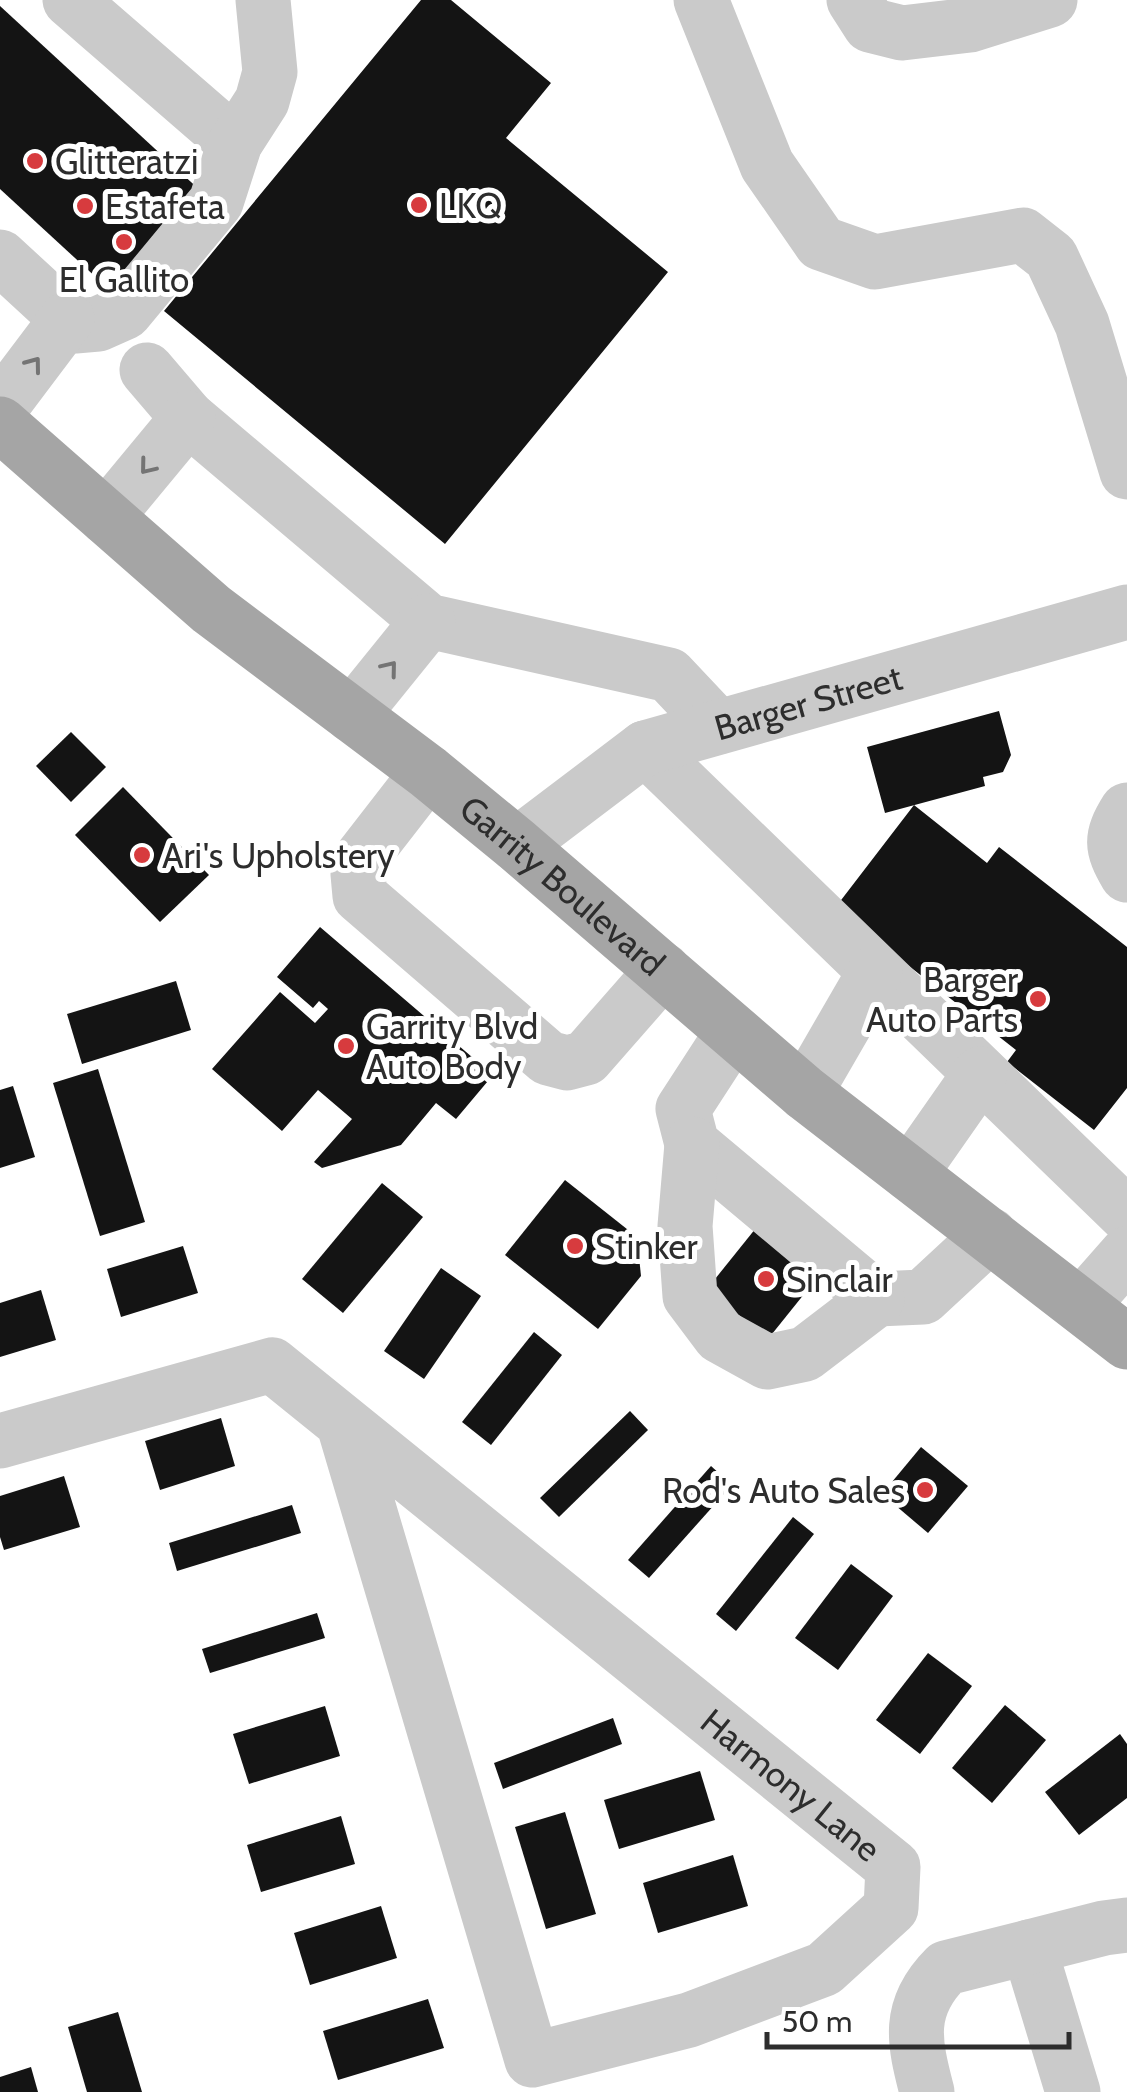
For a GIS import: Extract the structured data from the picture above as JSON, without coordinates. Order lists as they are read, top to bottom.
{
  "streets": {
    "main road": ["Garrity Boulevard"],
    "street": ["Barger Street", "Harmony Lane"]
  },
  "crossings": [
    ["Barger Street", "Garrity Boulevard"]
  ],
  "places": [
    "Glitteratzi",
    "LKQ",
    "Estafeta",
    "El Gallito",
    "Ari's Upholstery",
    "Barger Auto Parts",
    "Garrity Blvd Auto Body",
    "Stinker",
    "Sinclair",
    "Rod's Auto Sales"
  ],
  "scale_bar": "50 m"
}
